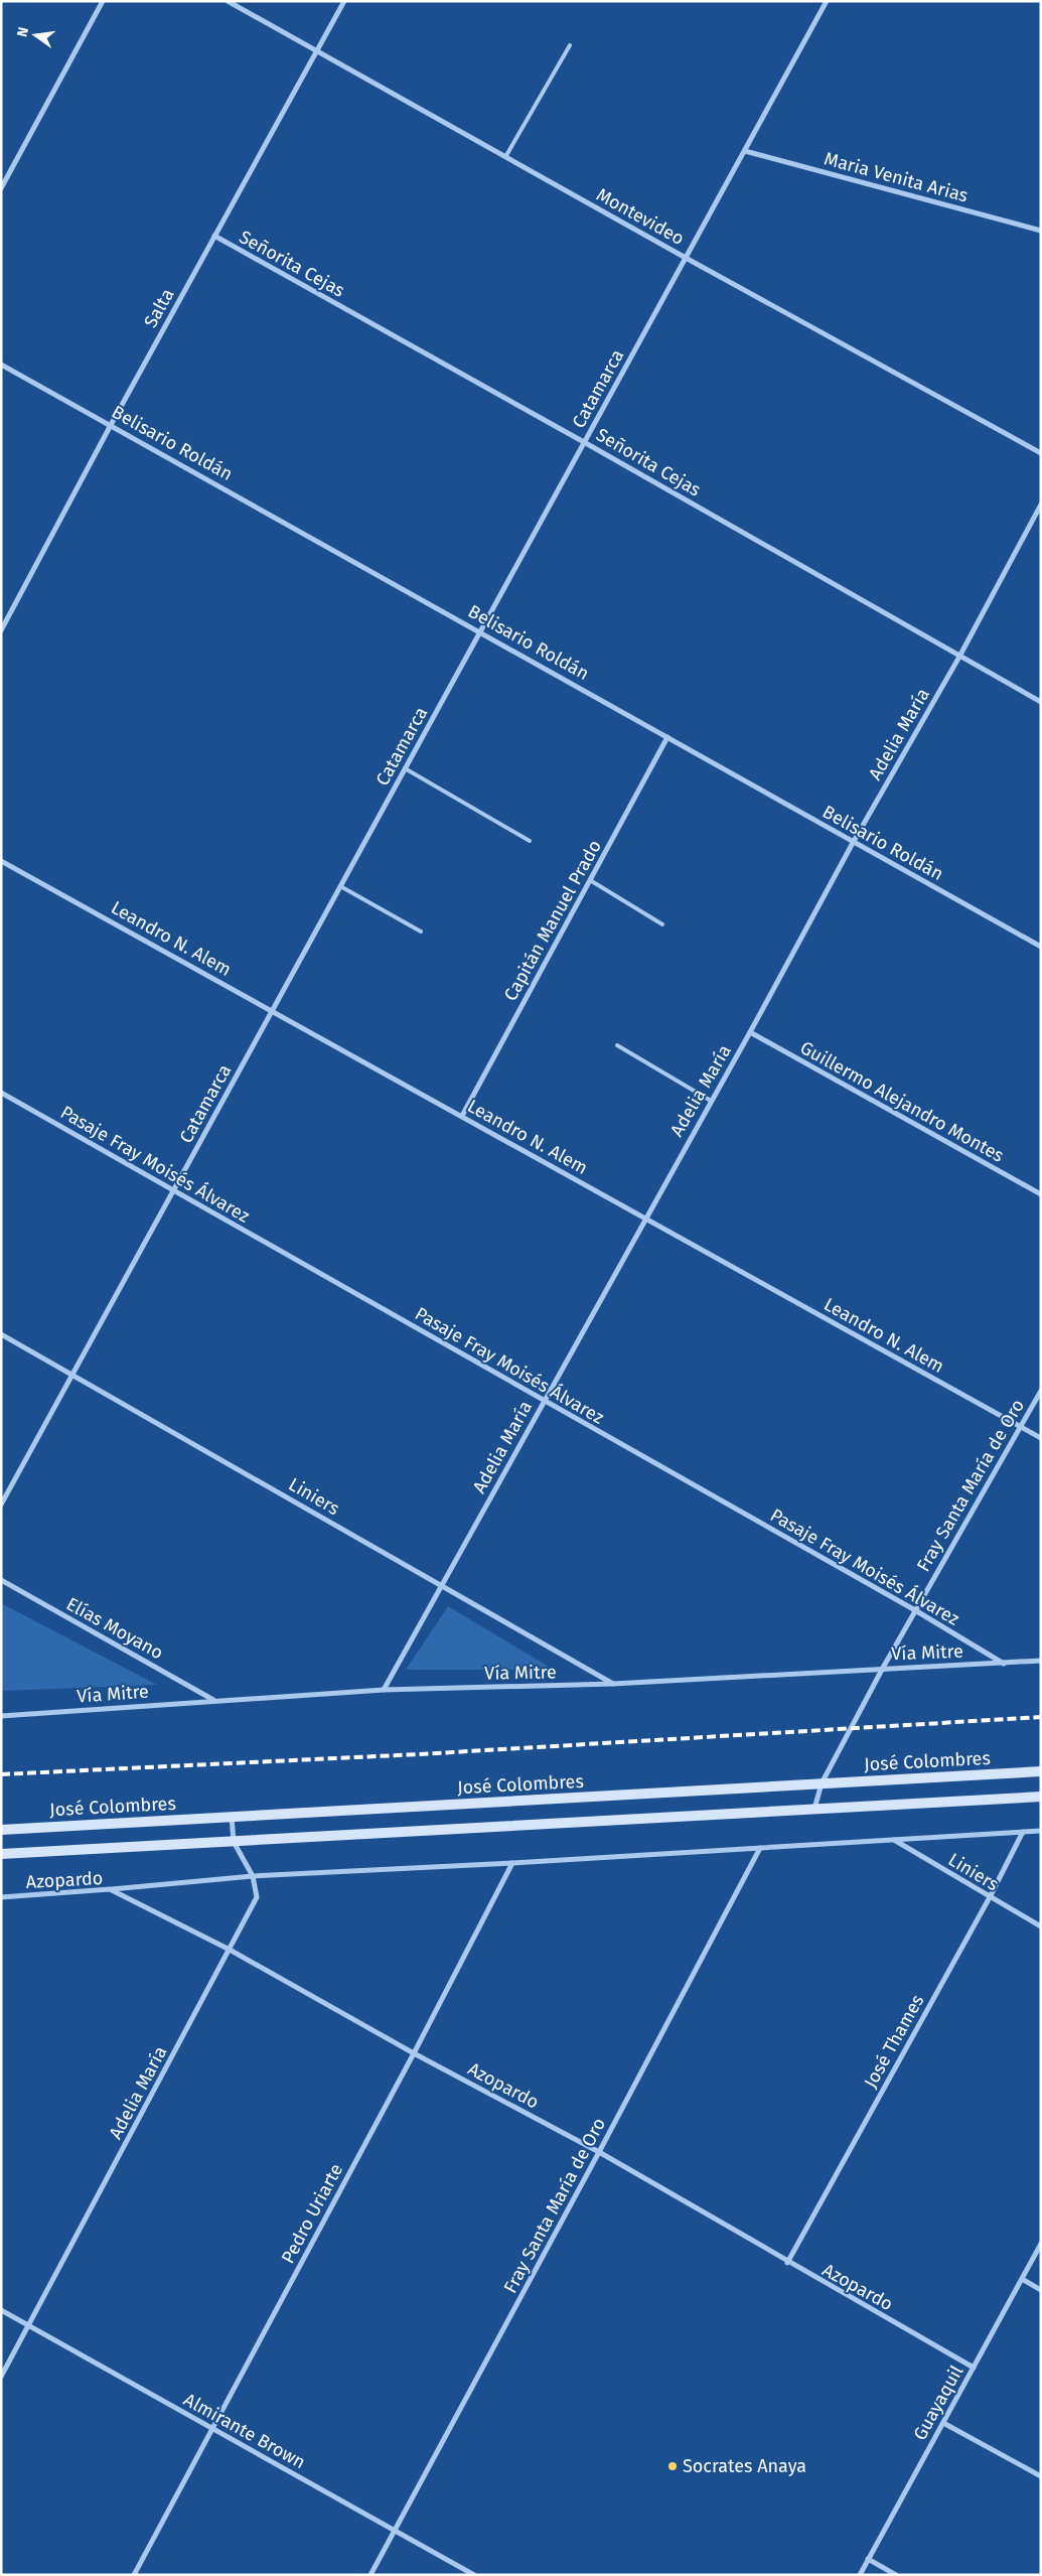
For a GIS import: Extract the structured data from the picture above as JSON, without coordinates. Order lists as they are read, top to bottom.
{
  "streets": {
    "main road": ["José Colombres"],
    "street": [
      "Maria Venita Arias",
      "Montevideo",
      "Señorita Cejas",
      "Salta",
      "Catamarca",
      "Belisario Roldán",
      "Adelia María",
      "Capitán Manuel Prado",
      "Leandro N. Alem",
      "Guillermo Alejandro Montes",
      "Pasaje Fray Moisés Álvarez",
      "Fray Santa María de Oro",
      "Liniers",
      "Elías Moyano",
      "Vía Mitre",
      "Azopardo",
      "José Thames",
      "Pedro Uriarte",
      "Guayaquil",
      "Almirante Brown"
    ]
  },
  "crossings": [
    ["Maria Venita Arias", "Catamarca"],
    ["Montevideo", "Salta"],
    ["Montevideo", "Catamarca"],
    ["Señorita Cejas", "Salta"],
    ["Señorita Cejas", "Catamarca"],
    ["Señorita Cejas", "Adelia María"],
    ["Salta", "Belisario Roldán"],
    ["Catamarca", "Belisario Roldán"],
    ["Catamarca", "Leandro N. Alem"],
    ["Catamarca", "Pasaje Fray Moisés Álvarez"],
    ["Catamarca", "Liniers"],
    ["Belisario Roldán", "Adelia María"],
    ["Belisario Roldán", "Capitán Manuel Prado"],
    ["Adelia María", "Leandro N. Alem"],
    ["Adelia María", "Guillermo Alejandro Montes"],
    ["Adelia María", "Pasaje Fray Moisés Álvarez"],
    ["Adelia María", "Liniers"],
    ["Adelia María", "Vía Mitre"],
    ["Adelia María", "José Colombres"],
    ["Adelia María", "Azopardo"],
    ["Adelia María", "Almirante Brown"],
    ["Capitán Manuel Prado", "Leandro N. Alem"],
    ["Leandro N. Alem", "Fray Santa María de Oro"],
    ["Pasaje Fray Moisés Álvarez", "Fray Santa María de Oro"],
    ["Pasaje Fray Moisés Álvarez", "Vía Mitre"],
    ["Fray Santa María de Oro", "Vía Mitre"],
    ["Fray Santa María de Oro", "José Colombres"],
    ["Fray Santa María de Oro", "Azopardo"],
    ["Fray Santa María de Oro", "Almirante Brown"],
    ["Liniers", "Vía Mitre"],
    ["Liniers", "José Thames"],
    ["Elías Moyano", "Vía Mitre"],
    ["Azopardo", "José Thames"],
    ["Azopardo", "Pedro Uriarte"],
    ["Azopardo", "Guayaquil"],
    ["Pedro Uriarte", "Almirante Brown"]
  ],
  "places": ["Socrates Anaya"],
  "north": "left"
}
